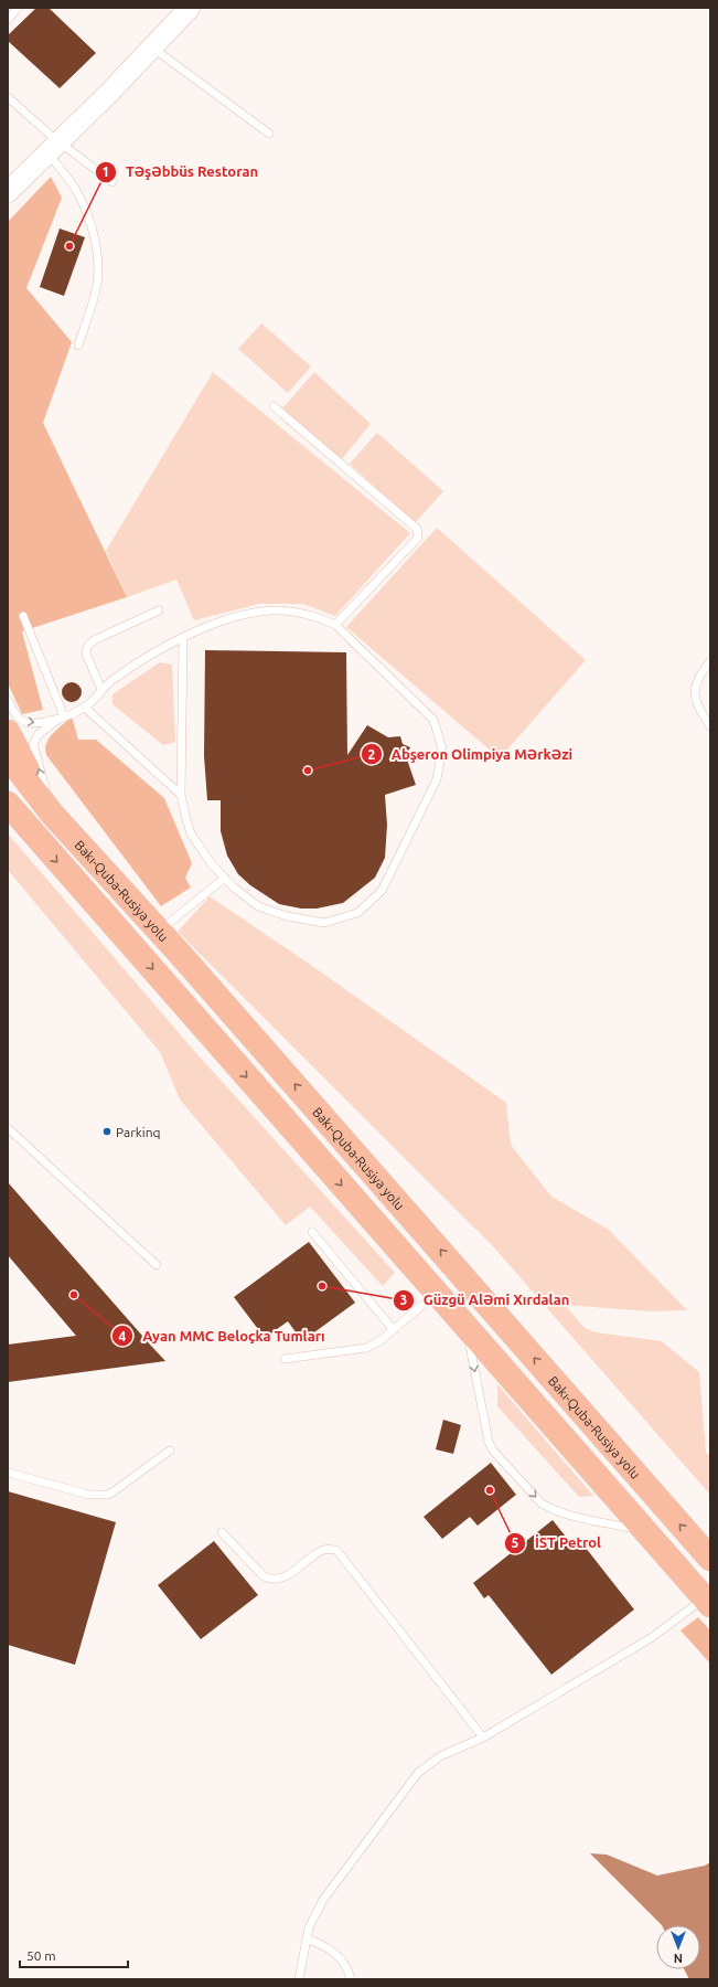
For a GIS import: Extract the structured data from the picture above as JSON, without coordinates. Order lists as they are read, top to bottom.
{
  "streets": {
    "highway": ["Bakı-Quba-Rusiya yolu"]
  },
  "places": [
    "Təşəbbüs Restoran",
    "Abşeron Olimpiya Mərkəzi",
    "Parkinq",
    "Güzgü Aləmi Xırdalan",
    "Ayan MMC Beloçka Tumları",
    "İST Petrol"
  ],
  "scale_bar": "50 m",
  "north": "bottom"
}
